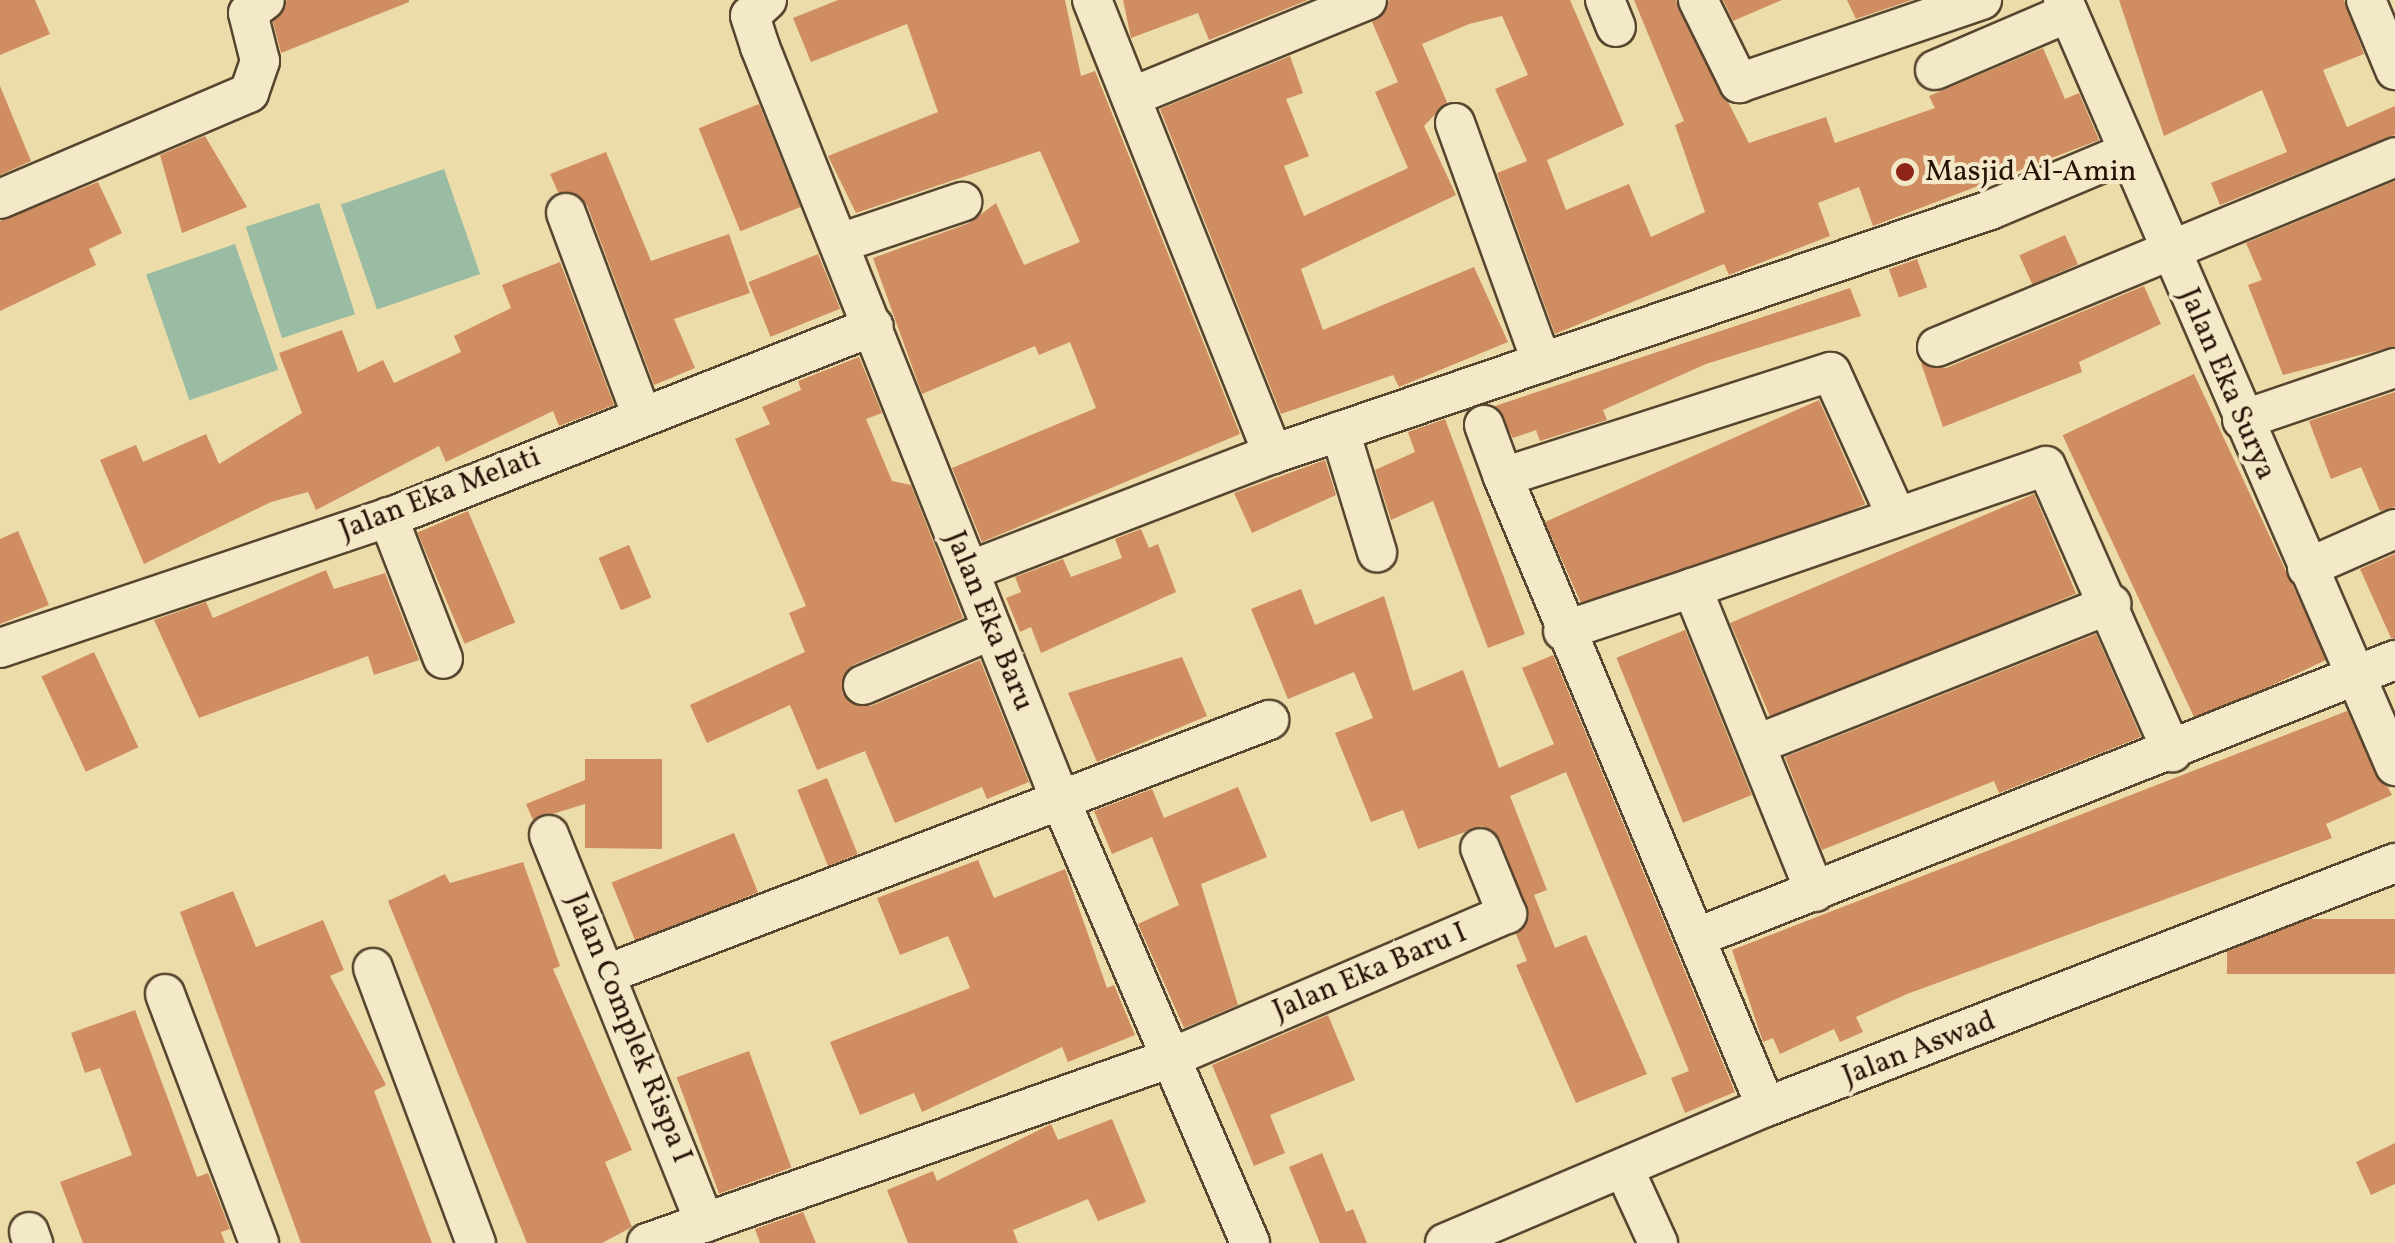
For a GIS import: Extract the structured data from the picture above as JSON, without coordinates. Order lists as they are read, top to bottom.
{
  "streets": {
    "street": [
      "Jalan Eka Surya",
      "Jalan Eka Melati",
      "Jalan Eka Baru",
      "Jalan Eka Baru I",
      "Jalan Complek Rispa I",
      "Jalan Aswad"
    ]
  },
  "crossings": [
    ["Jalan Eka Melati", "Jalan Eka Baru"],
    ["Jalan Eka Baru", "Jalan Eka Baru I"]
  ],
  "places": ["Masjid Al-Amin"]
}
